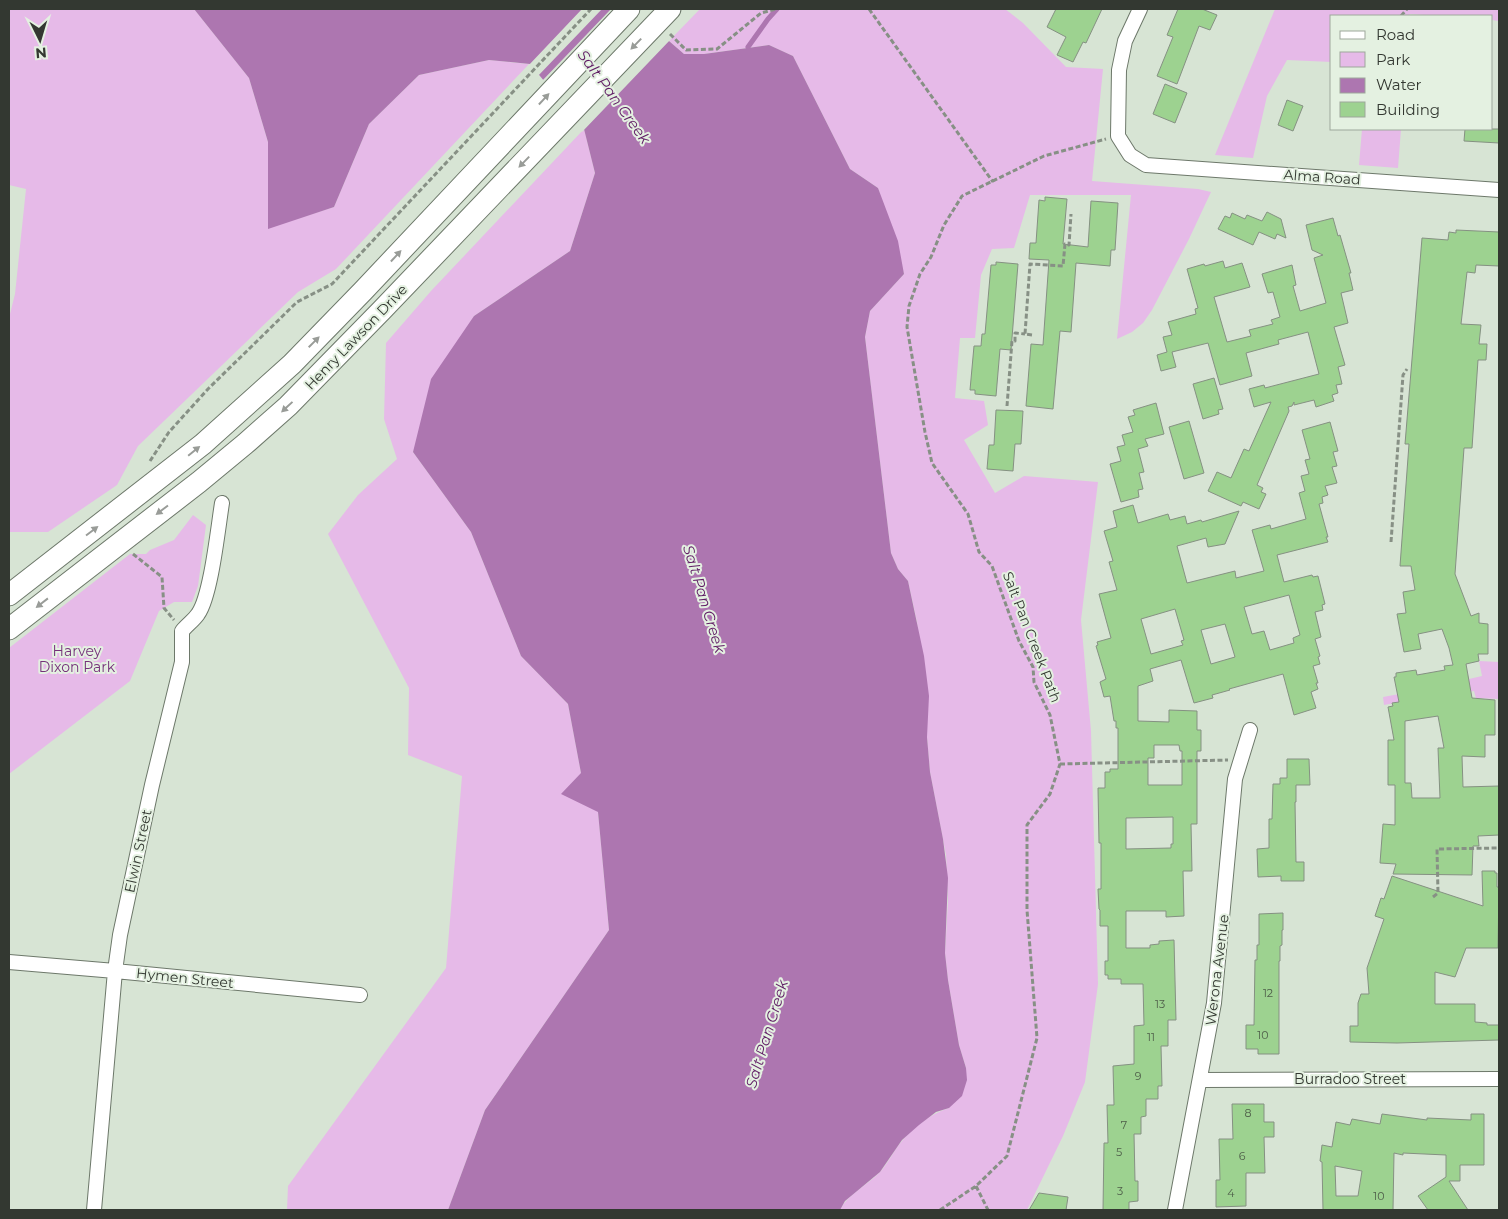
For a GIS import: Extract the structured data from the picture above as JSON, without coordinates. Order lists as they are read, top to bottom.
{
  "streets": {
    "main road": ["Henry Lawson Drive"],
    "street": [
      "Alma Road",
      "Elwin Street",
      "Werona Avenue",
      "Hymen Street",
      "Burradoo Street"
    ],
    "path": ["Salt Pan Creek Path"]
  },
  "crossings": [
    ["Alma Road", "Salt Pan Creek Path"],
    ["Elwin Street", "Hymen Street"],
    ["Werona Avenue", "Burradoo Street"]
  ],
  "water": ["Salt Pan Creek"],
  "parks": ["Harvey Dixon Park"],
  "house_numbers": [
    "12",
    "13",
    "10",
    "11",
    "9",
    "8",
    "7",
    "5",
    "6",
    "3",
    "4",
    "10"
  ],
  "legend": [
    "Road",
    "Park",
    "Water",
    "Building"
  ],
  "north": "bottom"
}
